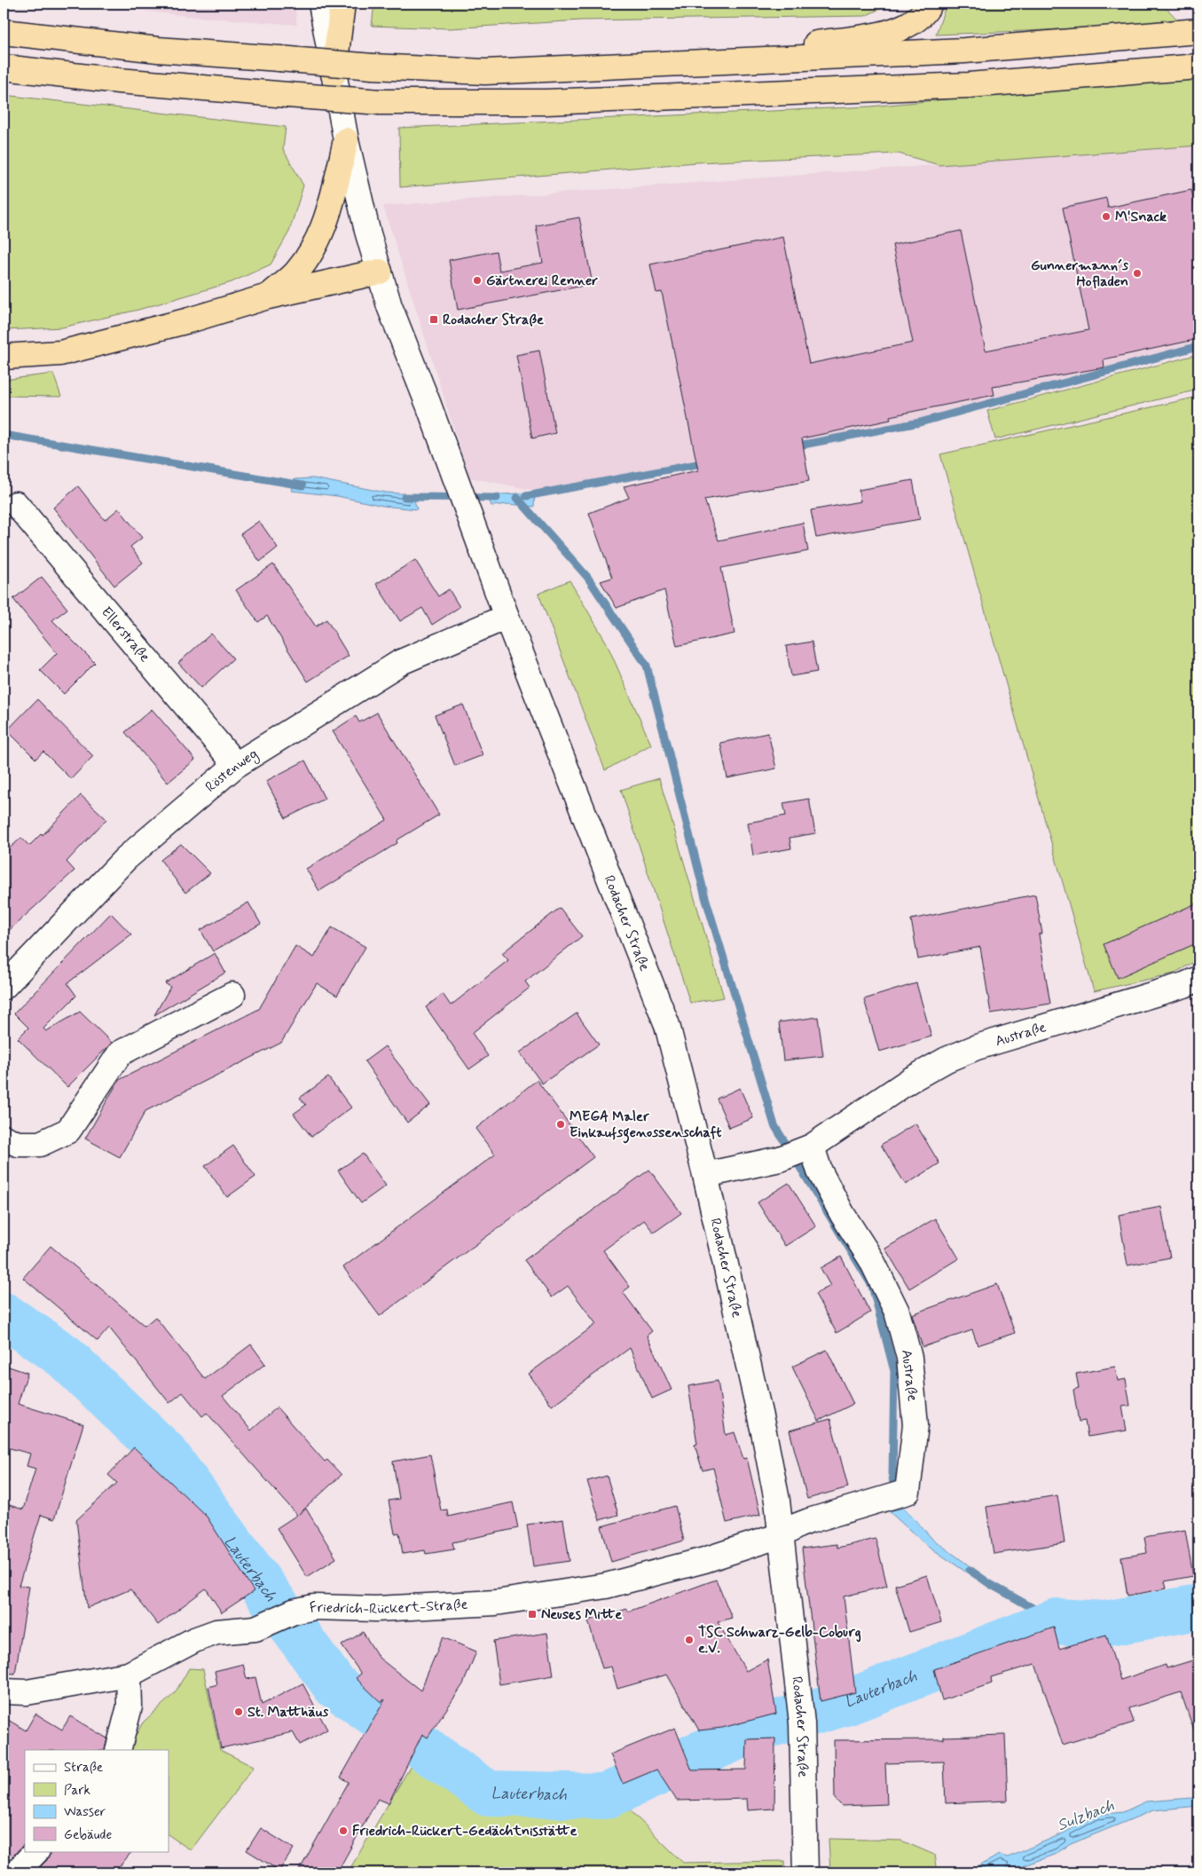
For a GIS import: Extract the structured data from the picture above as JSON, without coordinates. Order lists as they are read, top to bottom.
{
  "streets": {
    "street": [
      "Ellerstraße",
      "Röstenweg",
      "Rodacher Straße",
      "Austraße",
      "Friedrich-Rückert-Straße"
    ]
  },
  "crossings": [
    ["Ellerstraße", "Röstenweg"],
    ["Röstenweg", "Rodacher Straße"],
    ["Rodacher Straße", "Austraße"],
    ["Rodacher Straße", "Friedrich-Rückert-Straße"],
    ["Austraße", "Friedrich-Rückert-Straße"]
  ],
  "water": ["Lauterbach", "Sulzbach"],
  "places": {
    "other": [
      "M'Snack",
      "Gunnermann´s Hofladen",
      "Gärtnerei Renner",
      "MEGA Maler Einkaufsgenossenschaft",
      "TSC Schwarz-Gelb-Coburg e.V.",
      "St. Matthäus",
      "Friedrich-Rückert-Gedächtnisstätte"
    ],
    "transit": ["Rodacher Straße", "Neuses Mitte"]
  },
  "legend": [
    "Straße",
    "Park",
    "Wasser",
    "Gebäude"
  ]
}
